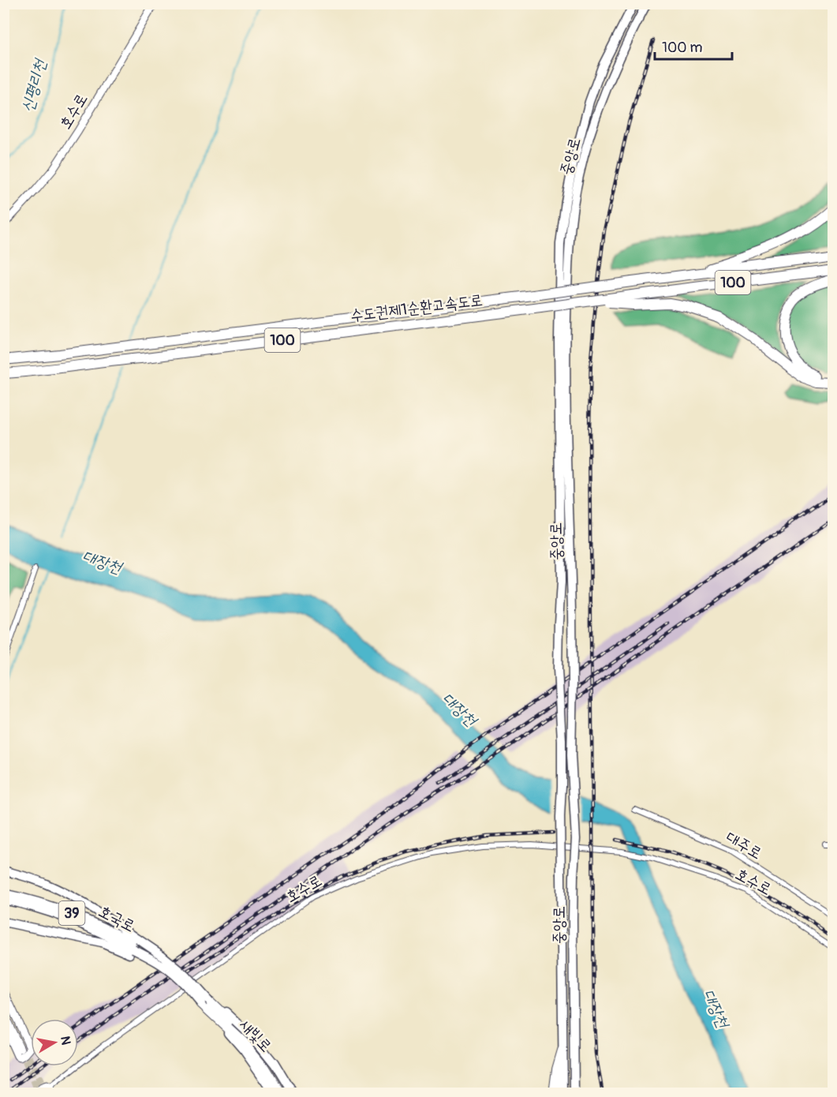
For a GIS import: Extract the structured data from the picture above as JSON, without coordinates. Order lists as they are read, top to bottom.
{
  "streets": {
    "highway": [
      "100",
      "수도권제1순환고속도로",
      "39",
      "새빛로"
    ],
    "main road": ["호수로", "중앙로", "호국로"],
    "street": ["대주로"]
  },
  "crossings": [
    ["39", "호국로"],
    ["39", "새빛로"]
  ],
  "water": ["신평리천", "대장천"],
  "scale_bar": "100 m",
  "north": "right"
}
